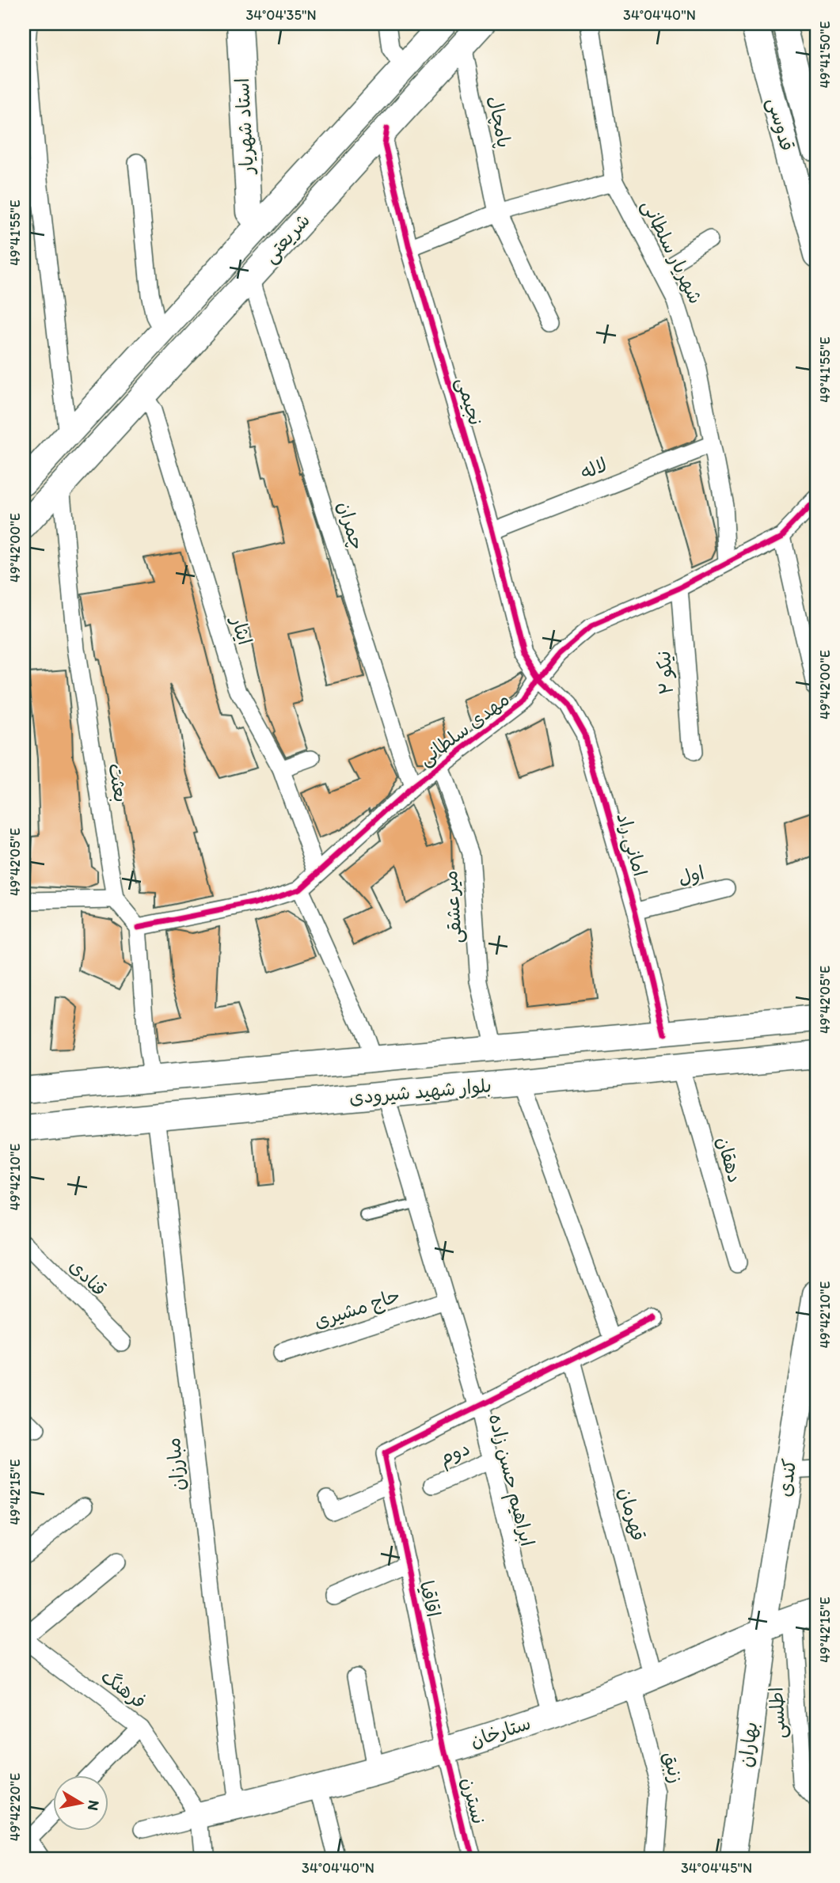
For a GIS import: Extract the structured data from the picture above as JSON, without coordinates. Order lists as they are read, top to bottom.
{
  "streets": {
    "main road": [
      "قدوسی",
      "استاد شهریار",
      "شریعتی",
      "بلوار شهید شیرودی",
      "کندی",
      "ستارخان",
      "بهاران"
    ],
    "street": [
      "پامچال",
      "شهریار سلطانی",
      "نجیمی",
      "لاله",
      "چمران",
      "ایثار",
      "نیکو ۲",
      "مهدی سلطانی",
      "بعثت",
      "امانی راد",
      "اول",
      "میرعشقی",
      "دهقان",
      "قنادی",
      "حاج مشیری",
      "دوم",
      "مبارزان",
      "ابراهیم حسن زاده",
      "قهرمان",
      "اقاقیا",
      "فرهنگ",
      "اطلسی",
      "زنبق",
      "نسترن"
    ]
  },
  "crossings": [
    ["پامچال", "شریعتی"],
    ["استاد شهریار", "شریعتی"],
    ["شریعتی", "نجیمی"],
    ["شریعتی", "چمران"],
    ["شریعتی", "ایثار"],
    ["شریعتی", "بعثت"],
    ["شهریار سلطانی", "لاله"],
    ["شهریار سلطانی", "مهدی سلطانی"],
    ["نجیمی", "لاله"],
    ["نجیمی", "مهدی سلطانی"],
    ["نجیمی", "امانی راد"],
    ["چمران", "مهدی سلطانی"],
    ["ایثار", "مهدی سلطانی"],
    ["نیکو ۲", "مهدی سلطانی"],
    ["مهدی سلطانی", "امانی راد"],
    ["مهدی سلطانی", "میرعشقی"],
    ["امانی راد", "اول"],
    ["امانی راد", "بلوار شهید شیرودی"],
    ["میرعشقی", "بلوار شهید شیرودی"],
    ["بلوار شهید شیرودی", "دهقان"],
    ["بلوار شهید شیرودی", "مبارزان"],
    ["بلوار شهید شیرودی", "ابراهیم حسن زاده"],
    ["حاج مشیری", "ابراهیم حسن زاده"],
    ["دوم", "ابراهیم حسن زاده"],
    ["مبارزان", "ستارخان"],
    ["کندی", "ستارخان"],
    ["کندی", "بهاران"],
    ["ابراهیم حسن زاده", "اقاقیا"],
    ["ابراهیم حسن زاده", "ستارخان"],
    ["قهرمان", "ستارخان"],
    ["اقاقیا", "ستارخان"],
    ["اقاقیا", "نسترن"],
    ["فرهنگ", "ستارخان"],
    ["اطلسی", "ستارخان"],
    ["ستارخان", "بهاران"],
    ["ستارخان", "زنبق"],
    ["ستارخان", "نسترن"]
  ],
  "north": "right",
  "coordinates": [
    "34°04'35\"N",
    "34°04'40\"N",
    "49°41'50\"E",
    "49°41'55\"E",
    "49°42'00\"E",
    "49°42'05\"E",
    "49°42'10\"E",
    "49°42'15\"E",
    "49°42'20\"E",
    "34°04'45\"N"
  ]
}
